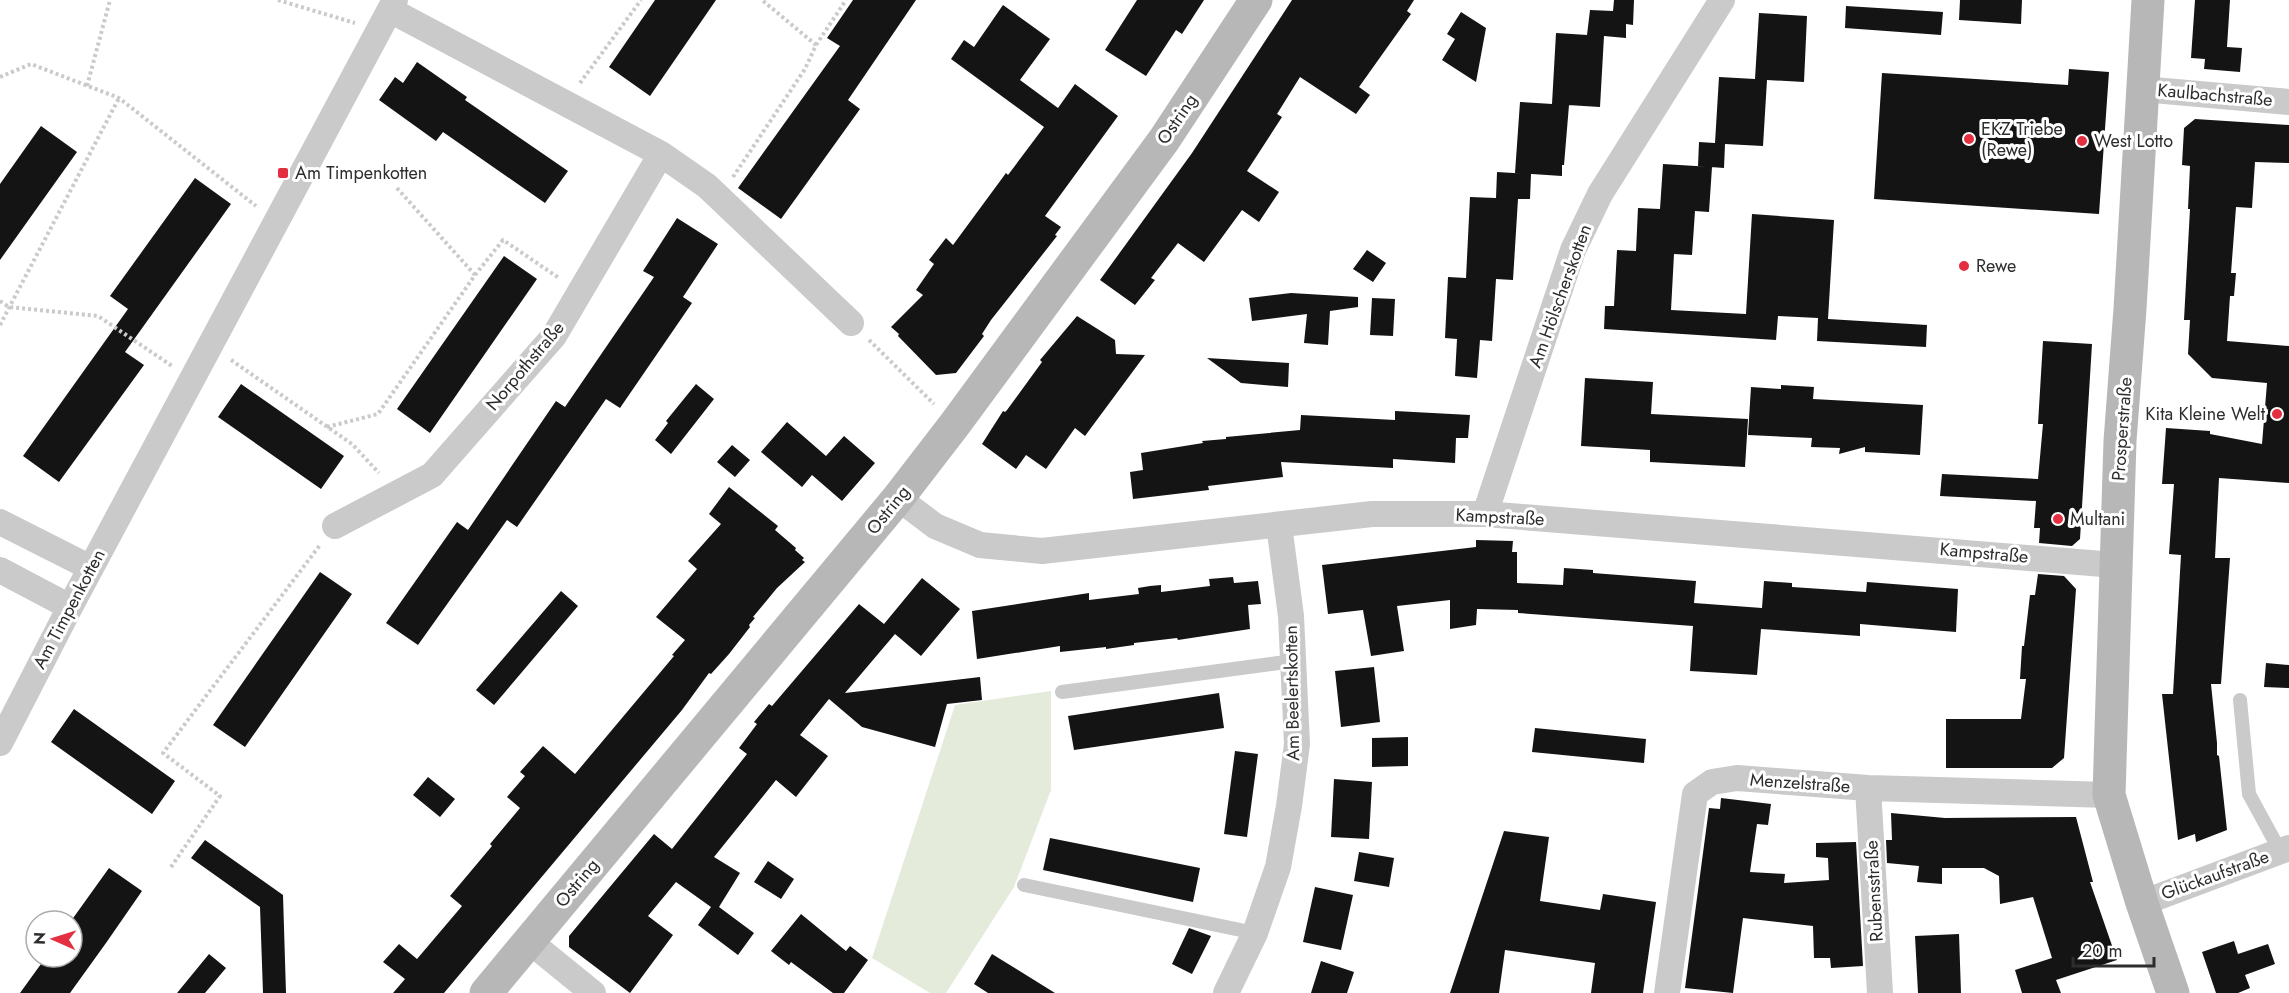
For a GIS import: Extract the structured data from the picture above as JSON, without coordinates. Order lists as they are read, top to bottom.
{
  "streets": {
    "street": [
      "Kaulbachstraße",
      "Ostring",
      "Am Hölscherskotten",
      "Norpothstraße",
      "Prosperstraße",
      "Kampstraße",
      "Am Timpenkotten",
      "Am Beelertskotten",
      "Menzelstraße",
      "Glückaufstraße",
      "Rubensstraße"
    ]
  },
  "crossings": [
    ["Kaulbachstraße", "Prosperstraße"],
    ["Ostring", "Kampstraße"],
    ["Am Hölscherskotten", "Kampstraße"],
    ["Prosperstraße", "Kampstraße"],
    ["Prosperstraße", "Menzelstraße"],
    ["Prosperstraße", "Glückaufstraße"],
    ["Kampstraße", "Am Beelertskotten"],
    ["Menzelstraße", "Rubensstraße"]
  ],
  "places": {
    "other": [
      "EKZ Triebe (Rewe)",
      "West Lotto",
      "Rewe",
      "Kita Kleine Welt",
      "Multani"
    ],
    "transit": ["Am Timpenkotten"]
  },
  "scale_bar": "20 m",
  "north": "left"
}
